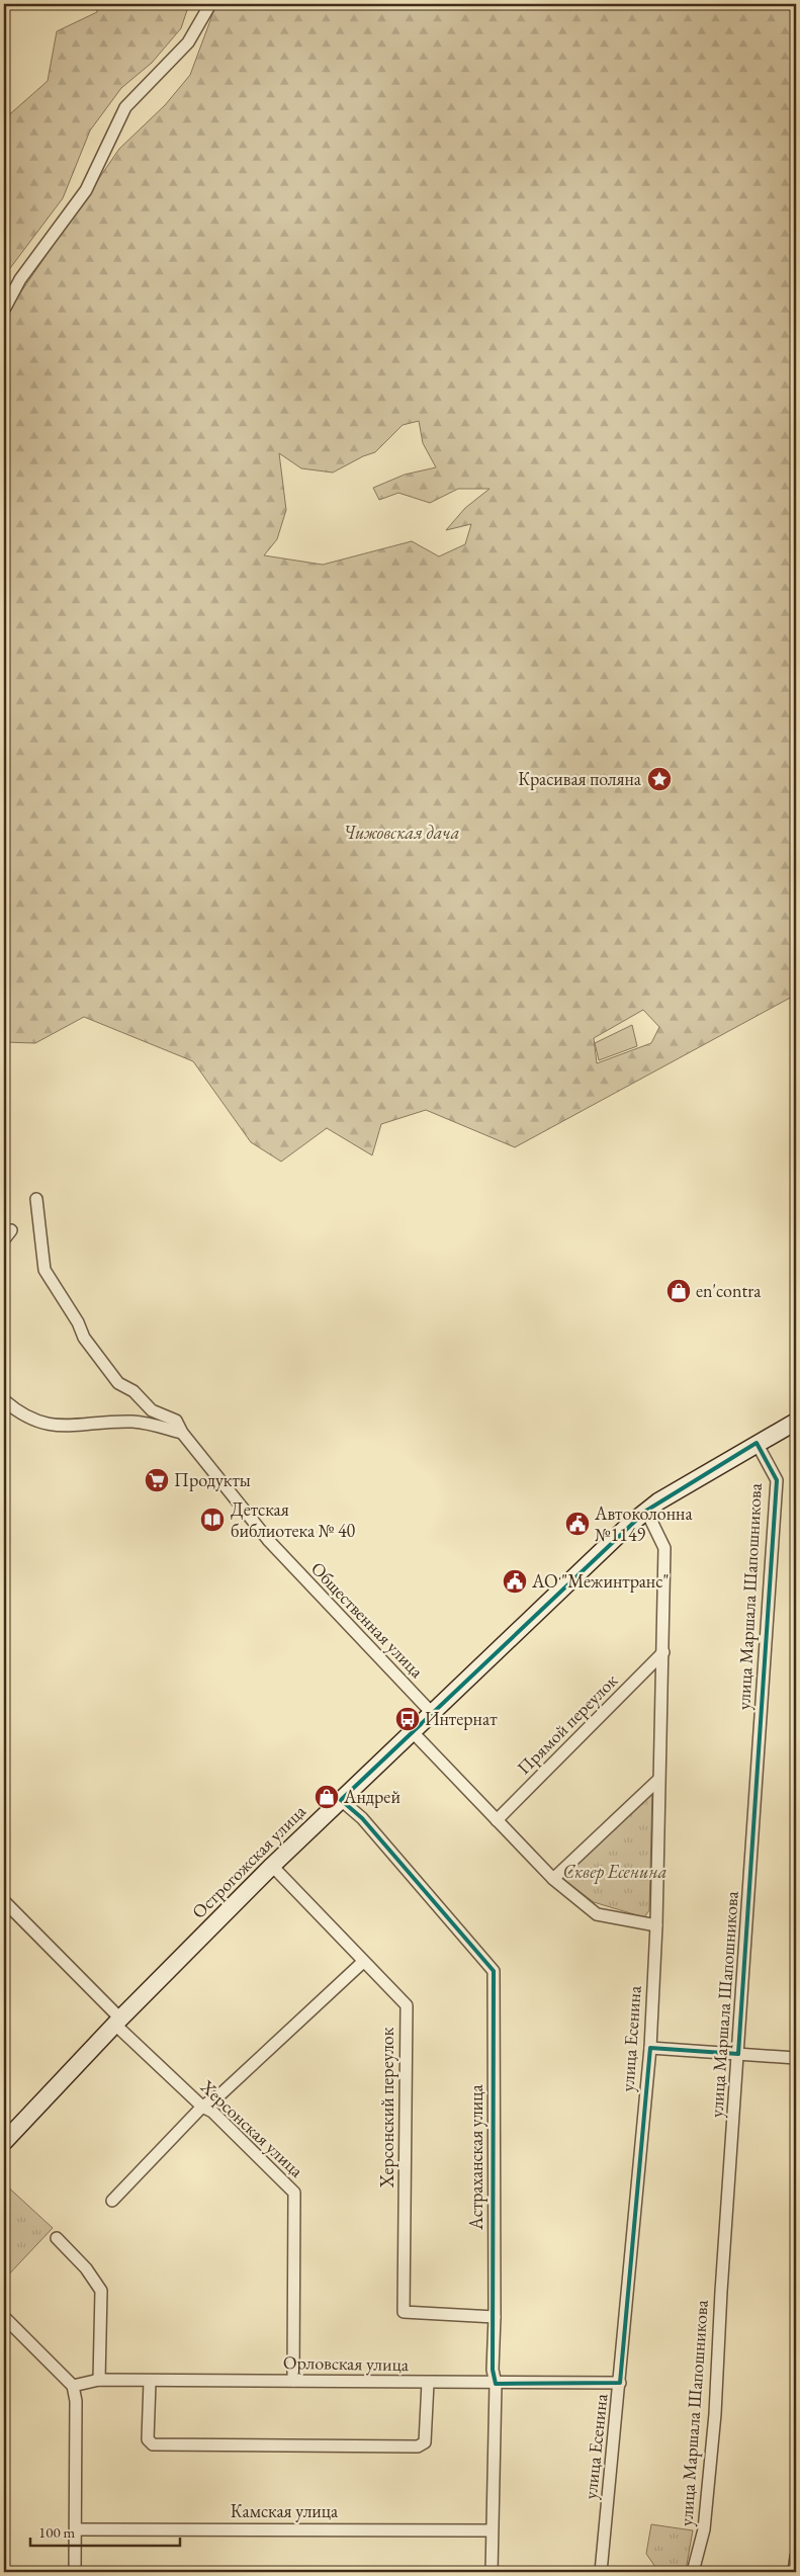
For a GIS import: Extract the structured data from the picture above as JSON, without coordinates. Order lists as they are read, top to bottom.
{
  "streets": {
    "street": [
      "улица Маршала Шапошникова",
      "Общественная улица",
      "Прямой переулок",
      "Острогожская улица",
      "улица Есенина",
      "Херсонский переулок",
      "Херсонская улица",
      "Астраханская улица",
      "Орловская улица",
      "Камская улица"
    ]
  },
  "crossings": [
    ["улица Маршала Шапошникова", "Острогожская улица"],
    ["Общественная улица", "Острогожская улица"],
    ["Прямой переулок", "улица Есенина"],
    ["Острогожская улица", "улица Есенина"],
    ["Острогожская улица", "Херсонский переулок"],
    ["Острогожская улица", "Херсонская улица"],
    ["Острогожская улица", "Астраханская улица"],
    ["улица Есенина", "Орловская улица"],
    ["Херсонский переулок", "Астраханская улица"],
    ["Херсонская улица", "Орловская улица"],
    ["Астраханская улица", "Орловская улица"],
    ["Астраханская улица", "Камская улица"]
  ],
  "parks": ["Чижовская дача", "Сквер Есенина"],
  "places": {
    "place": ["Красивая поляна"],
    "shop": ["en'contra", "Андрей"],
    "supermarket": ["Продукты"],
    "library": ["Детская библиотека № 40"],
    "public building": ["Автоколонна №1149", "АО \"Межинтранс\""],
    "bus stop": ["Интернат"]
  },
  "scale_bar": "100 m"
}
